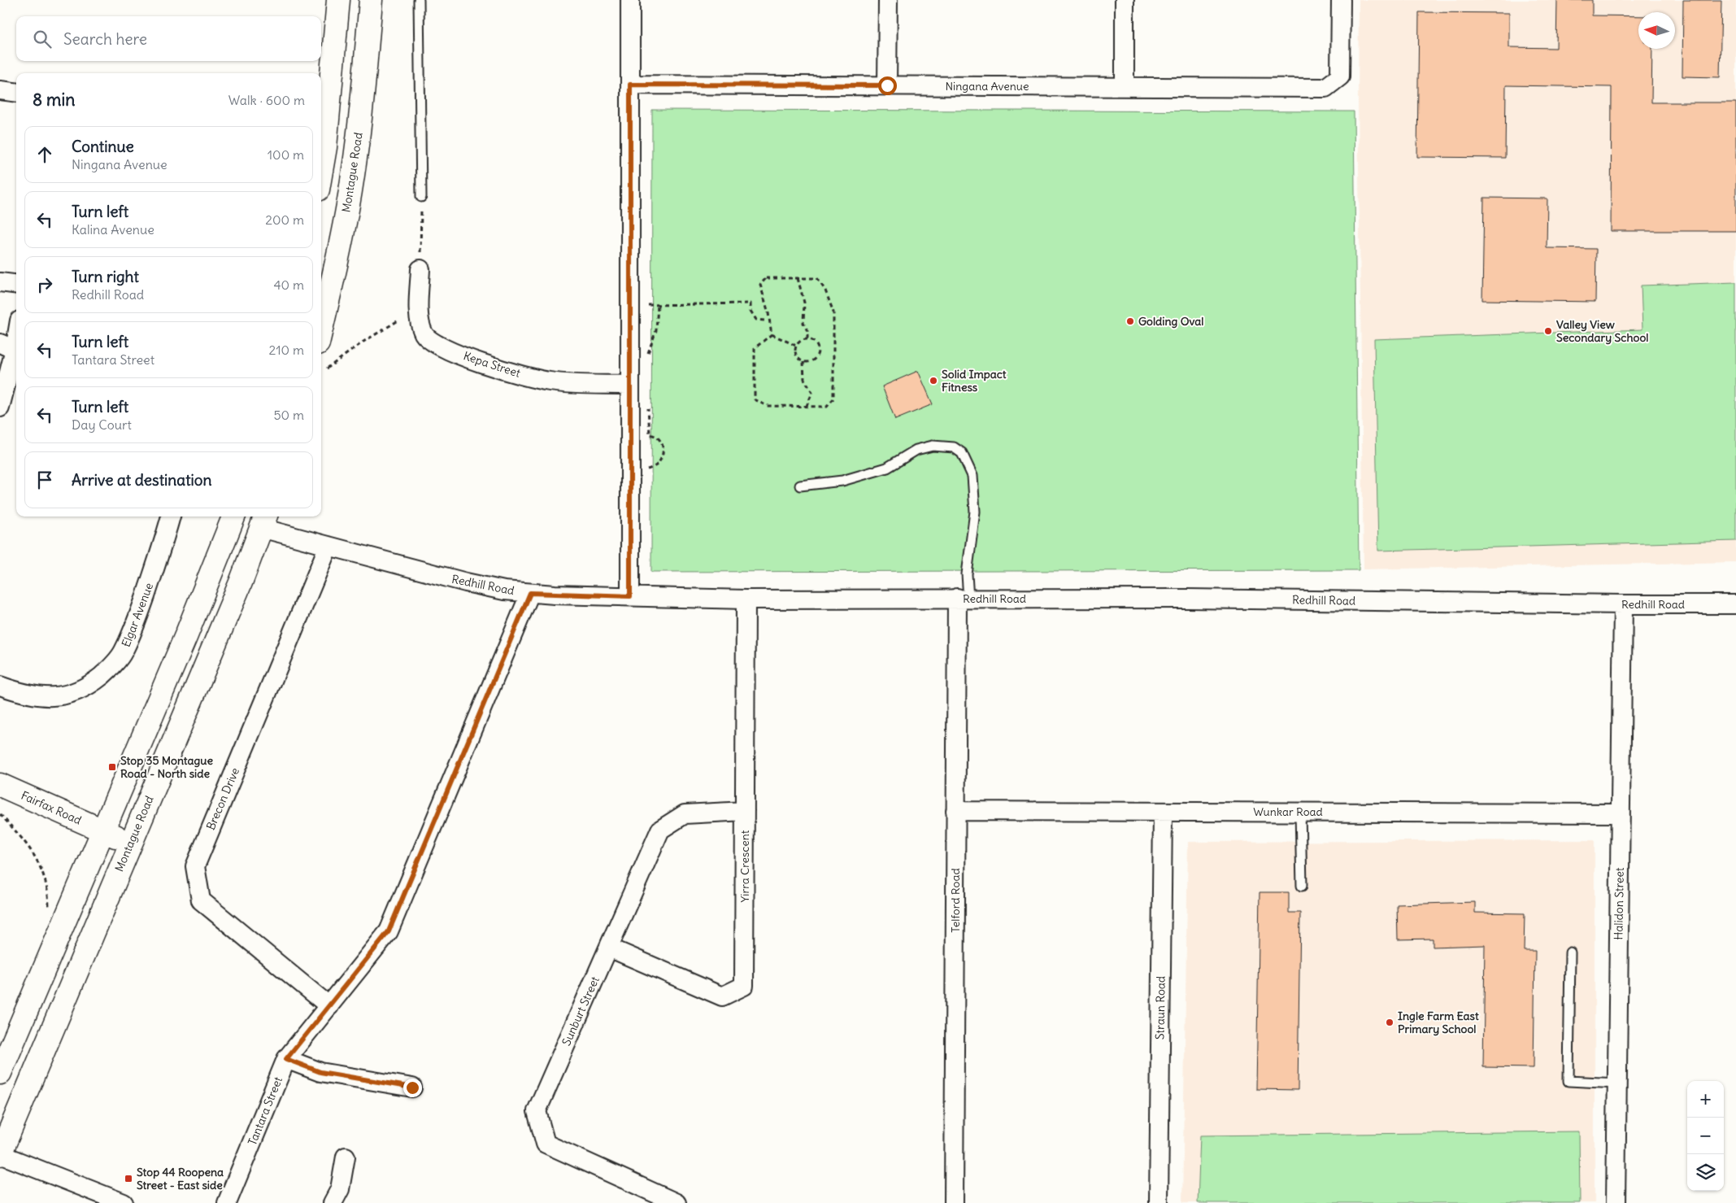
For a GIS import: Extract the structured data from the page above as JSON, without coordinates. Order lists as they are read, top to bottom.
{
  "streets": {
    "main road": ["Montague Road", "Fairfax Road"],
    "street": [
      "Ningana Avenue",
      "Kepa Street",
      "Redhill Road",
      "Elgar Avenue",
      "Brecon Drive",
      "Wunkar Road",
      "Yirra Crescent",
      "Telford Road",
      "Halidon Street",
      "Straun Road",
      "Sunburt Street",
      "Tantara Street"
    ]
  },
  "crossings": [
    ["Montague Road", "Redhill Road"],
    ["Montague Road", "Fairfax Road"],
    ["Redhill Road", "Brecon Drive"],
    ["Redhill Road", "Yirra Crescent"],
    ["Redhill Road", "Telford Road"],
    ["Redhill Road", "Halidon Street"],
    ["Redhill Road", "Tantara Street"],
    ["Brecon Drive", "Tantara Street"],
    ["Wunkar Road", "Telford Road"],
    ["Wunkar Road", "Halidon Street"],
    ["Wunkar Road", "Straun Road"],
    ["Yirra Crescent", "Sunburt Street"]
  ],
  "places": {
    "other": [
      "Golding Oval",
      "Valley View Secondary School",
      "Solid Impact Fitness",
      "Ingle Farm East Primary School"
    ],
    "transit": ["Stop 35 Montague Road - North side", "Stop 44 Roopena Street - East side"]
  },
  "north": "left",
  "page": {
    "search": "Search here",
    "heading": ["8 min", "Walk · 600 m"],
    "list": [
      ["Continue", "Ningana Avenue", "100 m"],
      ["Turn left", "Kalina Avenue", "200 m"],
      ["Turn right", "Redhill Road", "40 m"],
      ["Turn left", "Tantara Street", "210 m"],
      ["Turn left", "Day Court", "50 m"],
      "Arrive at destination"
    ],
    "map_buttons": ["+", "−"]
  }
}
